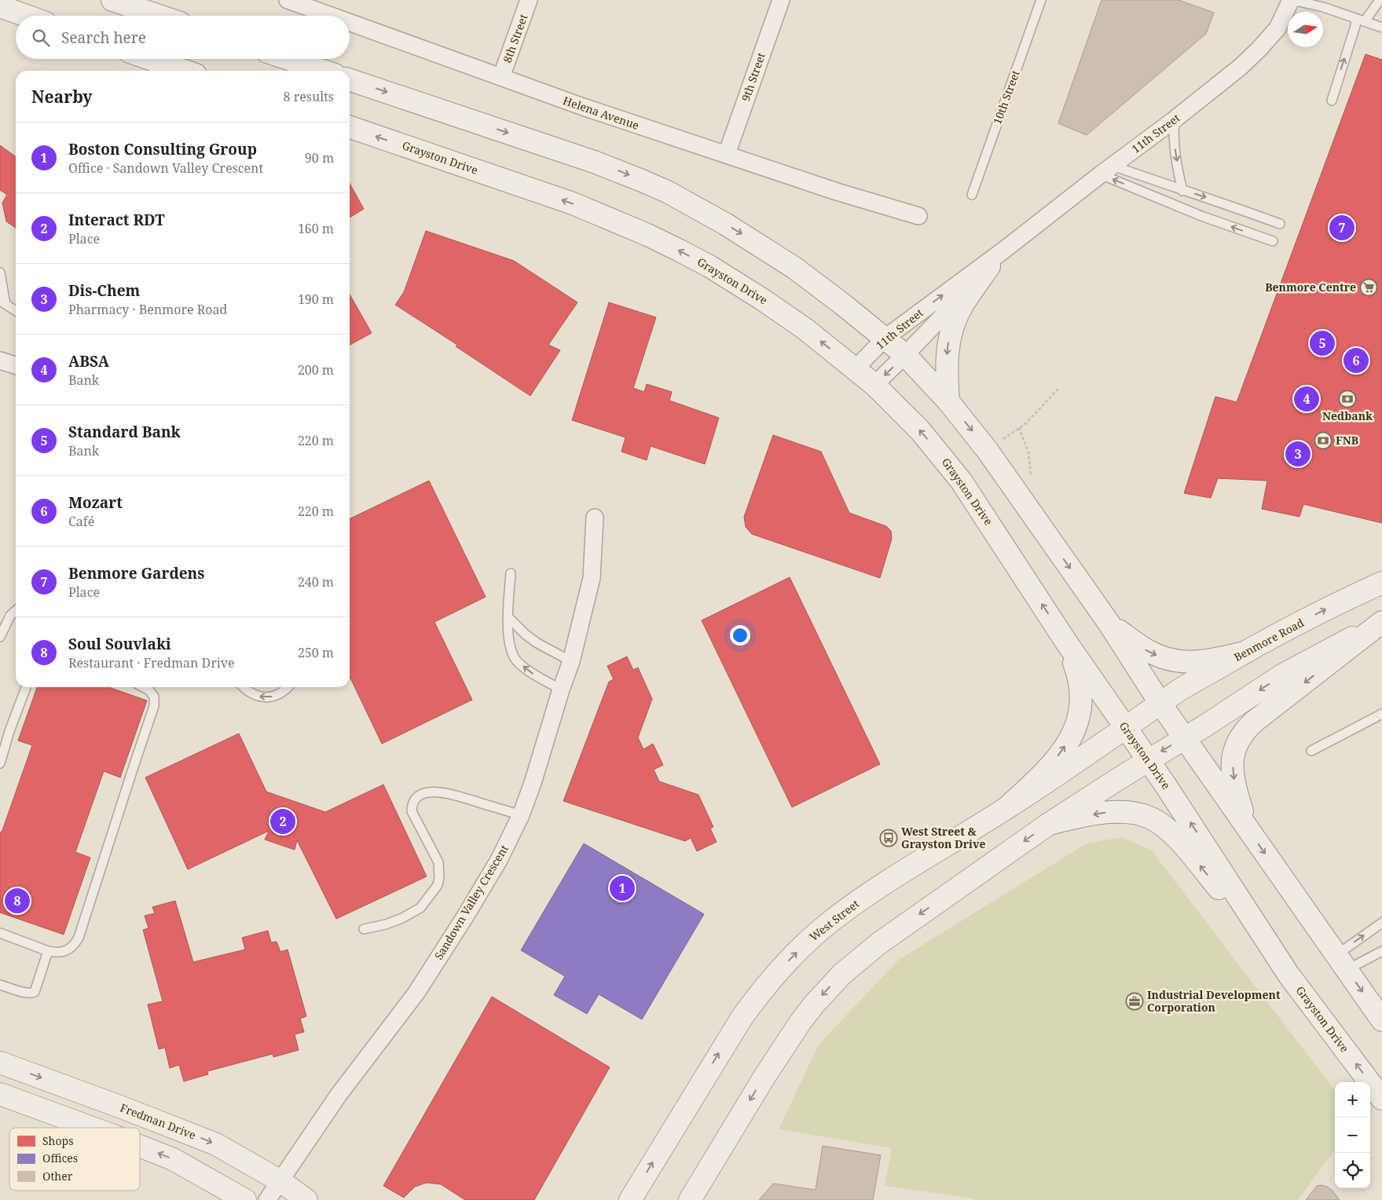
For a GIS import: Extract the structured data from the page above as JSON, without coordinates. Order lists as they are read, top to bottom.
{
  "streets": {
    "main road": [
      "Grayston Drive",
      "Benmore Road",
      "West Street",
      "Fredman Drive"
    ],
    "street": [
      "8th Street",
      "9th Street",
      "Helena Avenue",
      "11th Street",
      "Sandown Valley Crescent"
    ],
    "lane": ["10th Street"]
  },
  "crossings": [
    ["8th Street", "Helena Avenue"],
    ["9th Street", "Helena Avenue"],
    ["11th Street", "Grayston Drive"],
    ["Grayston Drive", "Benmore Road"],
    ["Grayston Drive", "West Street"],
    ["Benmore Road", "West Street"],
    ["Sandown Valley Crescent", "Fredman Drive"]
  ],
  "places": {
    "supermarket": ["Benmore Centre"],
    "bank": ["Nedbank", "FNB"],
    "bus stop": ["West Street & Grayston Drive"],
    "office": ["Industrial Development Corporation"]
  },
  "legend": ["Shops", "Offices", "Other"],
  "north": "right",
  "page": {
    "search": "Search here",
    "heading": ["Nearby", "8 results"],
    "list": [
      {
        "mark": "1",
        "name": "Boston Consulting Group",
        "note": "Office · Sandown Valley Crescent",
        "value": "90 m"
      },
      {
        "mark": "2",
        "name": "Interact RDT",
        "note": "Place",
        "value": "160 m"
      },
      {
        "mark": "3",
        "name": "Dis-Chem",
        "note": "Pharmacy · Benmore Road",
        "value": "190 m"
      },
      {
        "mark": "4",
        "name": "ABSA",
        "note": "Bank",
        "value": "200 m"
      },
      {
        "mark": "5",
        "name": "Standard Bank",
        "note": "Bank",
        "value": "220 m"
      },
      {
        "mark": "6",
        "name": "Mozart",
        "note": "Café",
        "value": "220 m"
      },
      {
        "mark": "7",
        "name": "Benmore Gardens",
        "note": "Place",
        "value": "240 m"
      },
      {
        "mark": "8",
        "name": "Soul Souvlaki",
        "note": "Restaurant · Fredman Drive",
        "value": "250 m"
      }
    ],
    "pins": [
      "7",
      "5",
      "6",
      "4",
      "3",
      "2",
      "1",
      "8"
    ],
    "map_buttons": ["+", "−"]
  }
}
